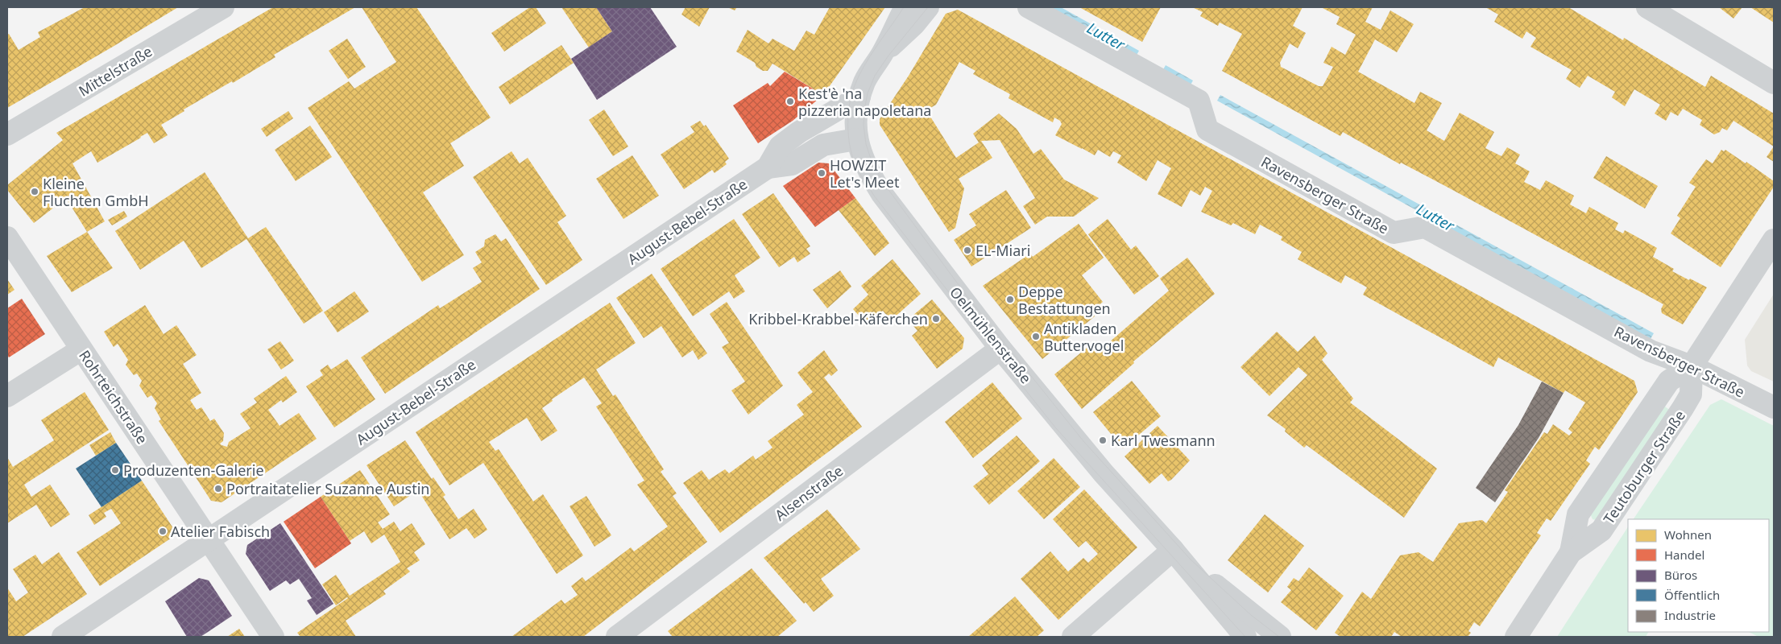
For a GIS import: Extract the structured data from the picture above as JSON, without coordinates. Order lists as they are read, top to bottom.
{
  "streets": {
    "street": [
      "Mittelstraße",
      "Ravensberger Straße",
      "August-Bebel-Straße",
      "Oelmühlenstraße",
      "Rohrteichstraße",
      "Teutoburger Straße",
      "Alsenstraße"
    ]
  },
  "crossings": [
    ["Ravensberger Straße", "Teutoburger Straße"],
    ["August-Bebel-Straße", "Oelmühlenstraße"],
    ["August-Bebel-Straße", "Rohrteichstraße"],
    ["Oelmühlenstraße", "Alsenstraße"]
  ],
  "water": ["Lutter"],
  "places": [
    "Kest'è 'na pizzeria napoletana",
    "HOWZIT Let's Meet",
    "Kleine Fluchten GmbH",
    "EL-Miari",
    "Deppe Bestattungen",
    "Kribbel-Krabbel-Käferchen",
    "Antikladen Buttervogel",
    "Karl Twesmann",
    "Produzenten-Galerie",
    "Portraitatelier Suzanne Austin",
    "Atelier Fabisch"
  ],
  "legend": [
    "Wohnen",
    "Handel",
    "Büros",
    "Öffentlich",
    "Industrie"
  ]
}
